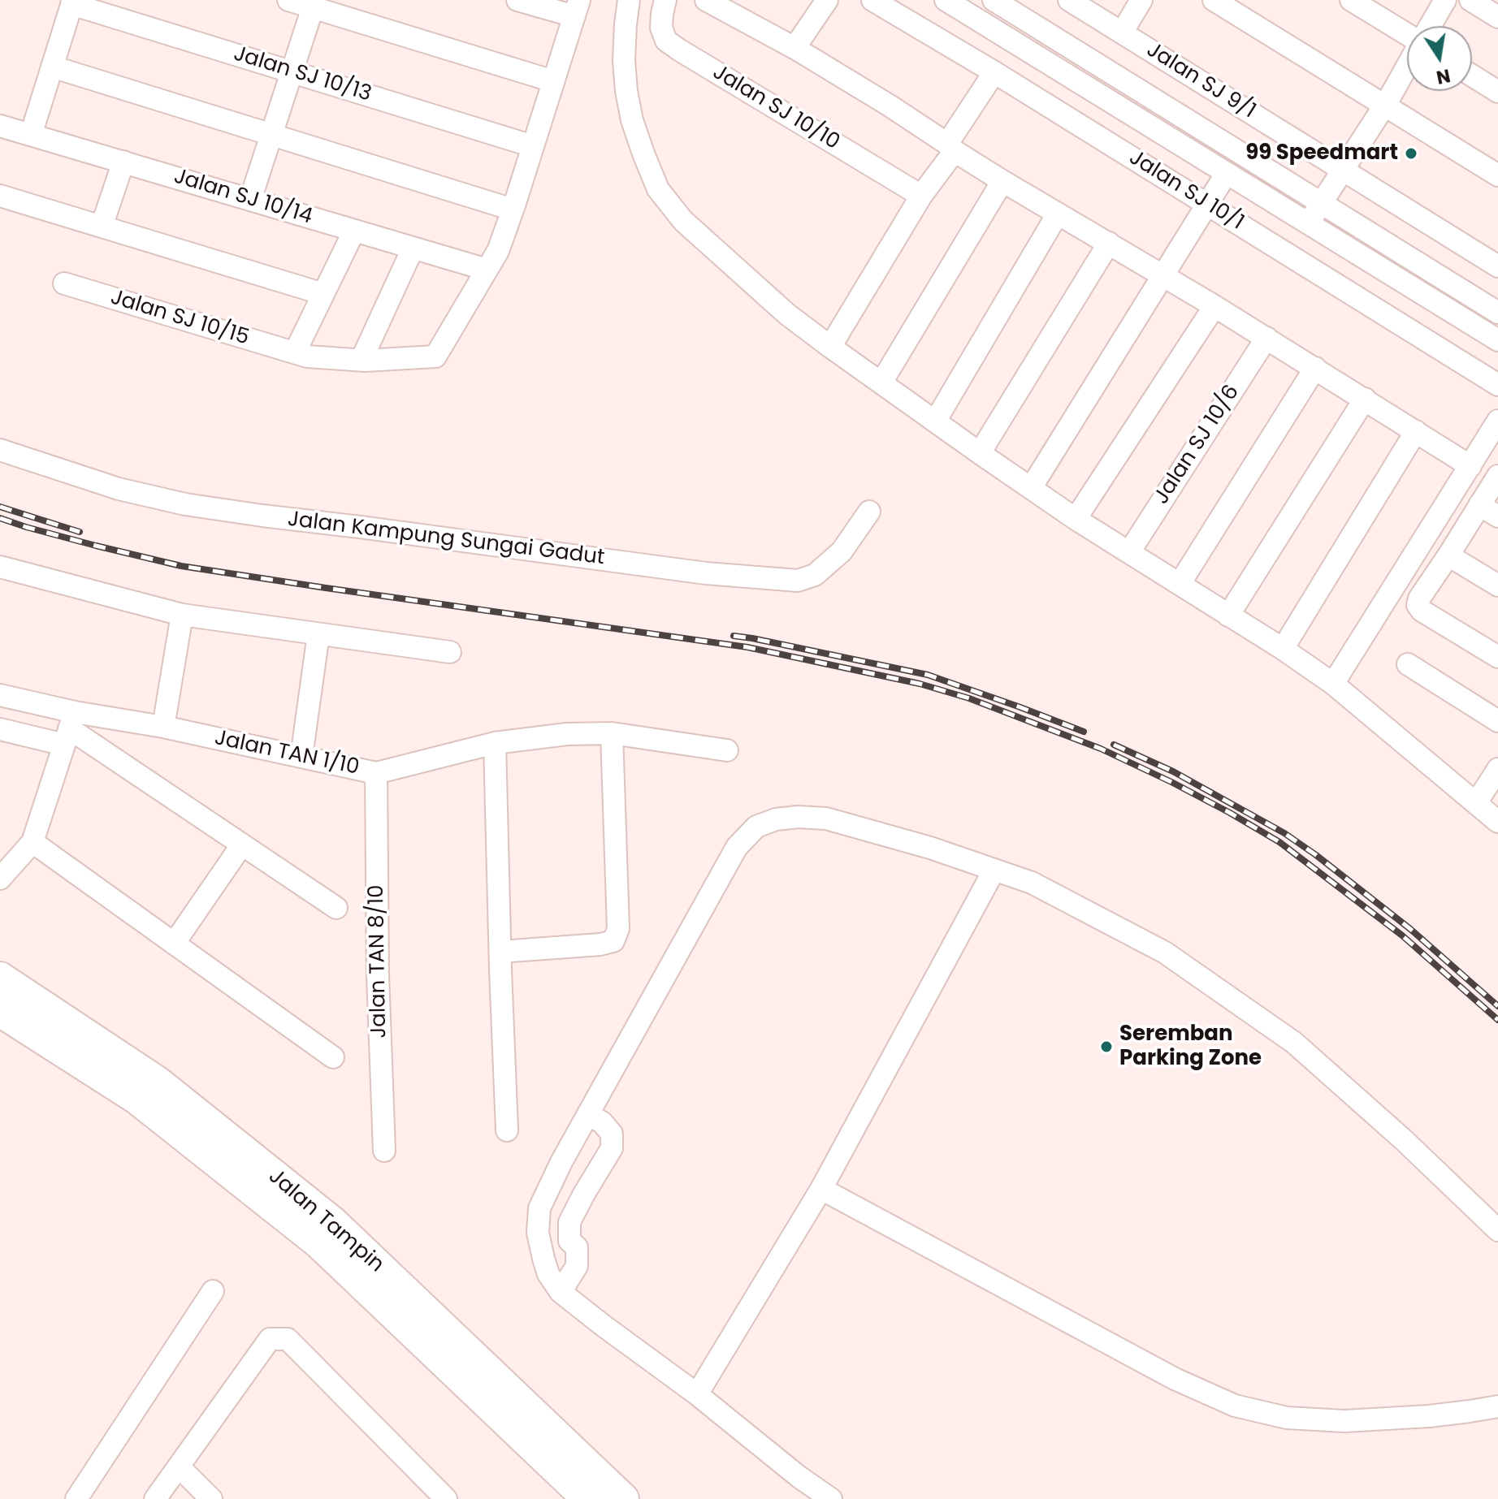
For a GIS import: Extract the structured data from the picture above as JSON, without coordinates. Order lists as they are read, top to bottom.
{
  "streets": {
    "highway": ["Jalan Tampin"],
    "street": [
      "Jalan SJ 10/13",
      "Jalan SJ 9/1",
      "Jalan SJ 10/10",
      "Jalan SJ 10/1",
      "Jalan SJ 10/14",
      "Jalan SJ 10/15",
      "Jalan SJ 10/6",
      "Jalan Kampung Sungai Gadut",
      "Jalan TAN 1/10",
      "Jalan TAN 8/10"
    ]
  },
  "crossings": [
    ["Jalan SJ 10/14", "Jalan SJ 10/15"],
    ["Jalan TAN 1/10", "Jalan TAN 8/10"]
  ],
  "places": ["99 Speedmart", "Seremban Parking Zone"],
  "north": "bottom"
}
